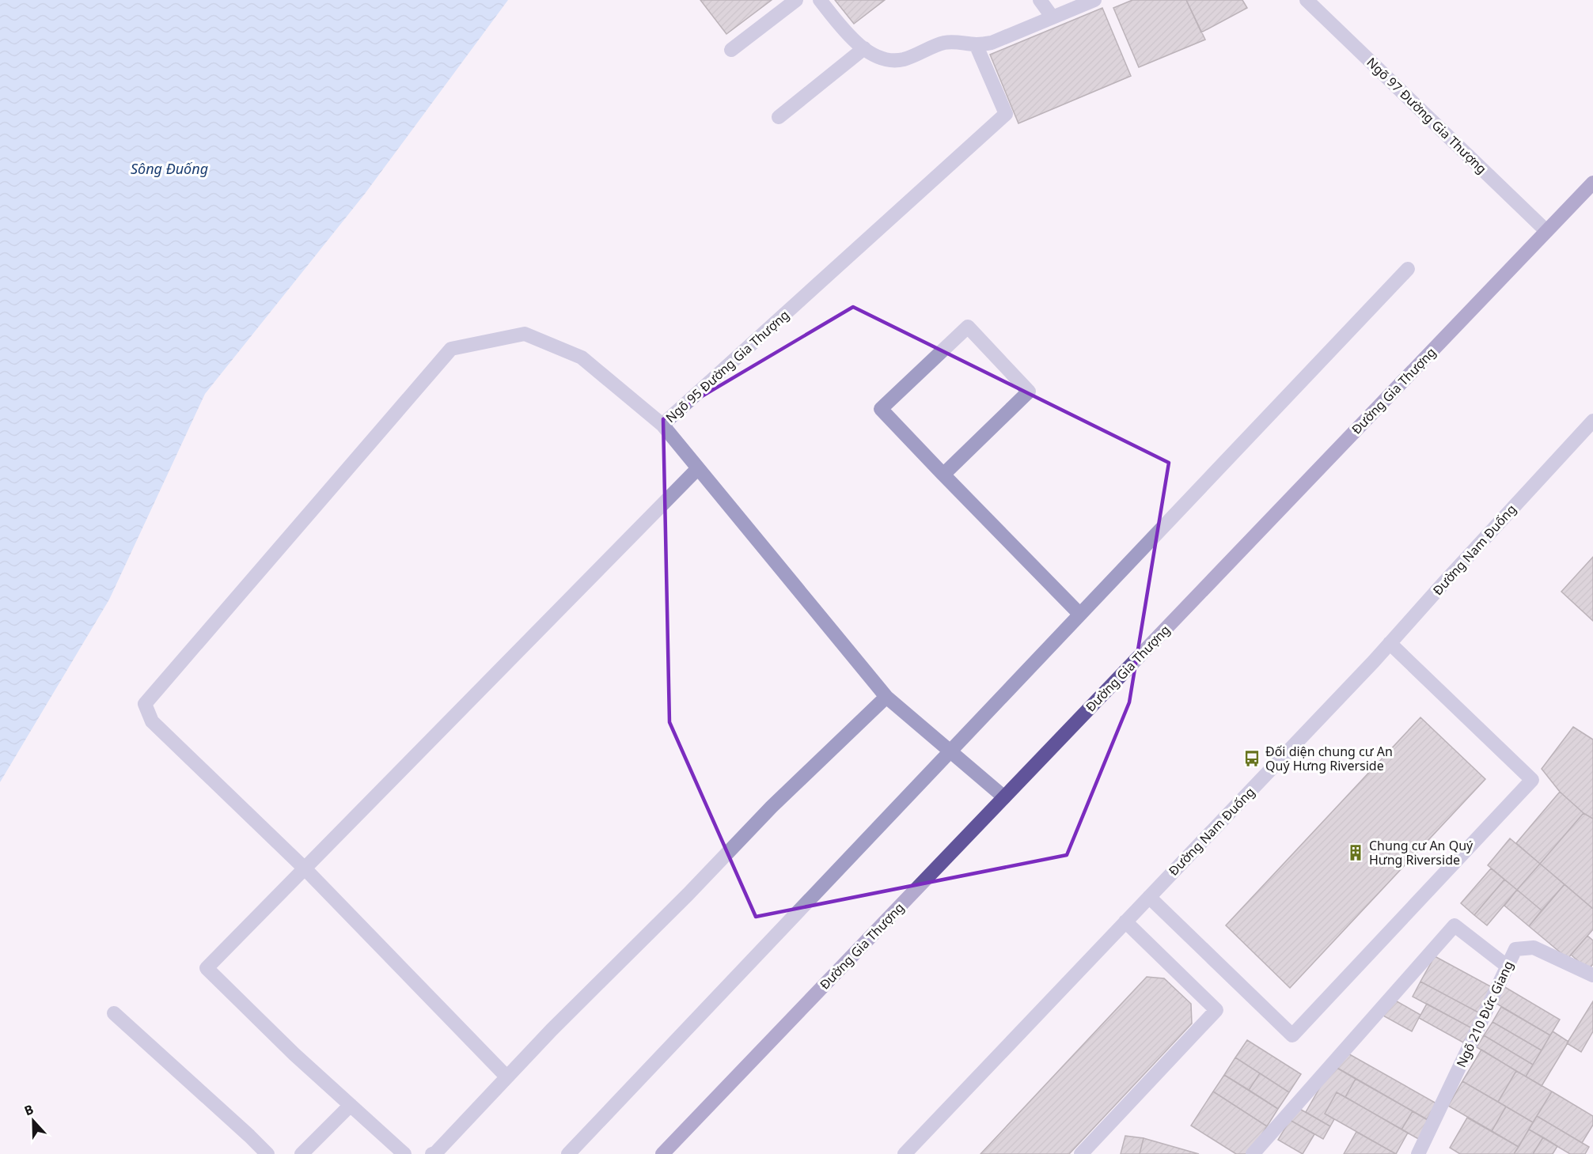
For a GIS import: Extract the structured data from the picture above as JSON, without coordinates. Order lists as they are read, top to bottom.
{
  "streets": {
    "main road": ["Đường Gia Thượng"],
    "street": [
      "Ngõ 97 Đường Gia Thượng",
      "Ngõ 95 Đường Gia Thượng",
      "Đường Nam Đuống",
      "Ngõ 210 Đức Giang"
    ]
  },
  "crossings": [
    ["Ngõ 97 Đường Gia Thượng", "Đường Gia Thượng"],
    ["Ngõ 95 Đường Gia Thượng", "Đường Gia Thượng"]
  ],
  "water": ["Sông Đuống"],
  "places": {
    "bus stop": ["Đối diện chung cư An Quý Hưng Riverside"],
    "building": ["Chung cư An Quý Hưng Riverside"]
  },
  "north": "top"
}
